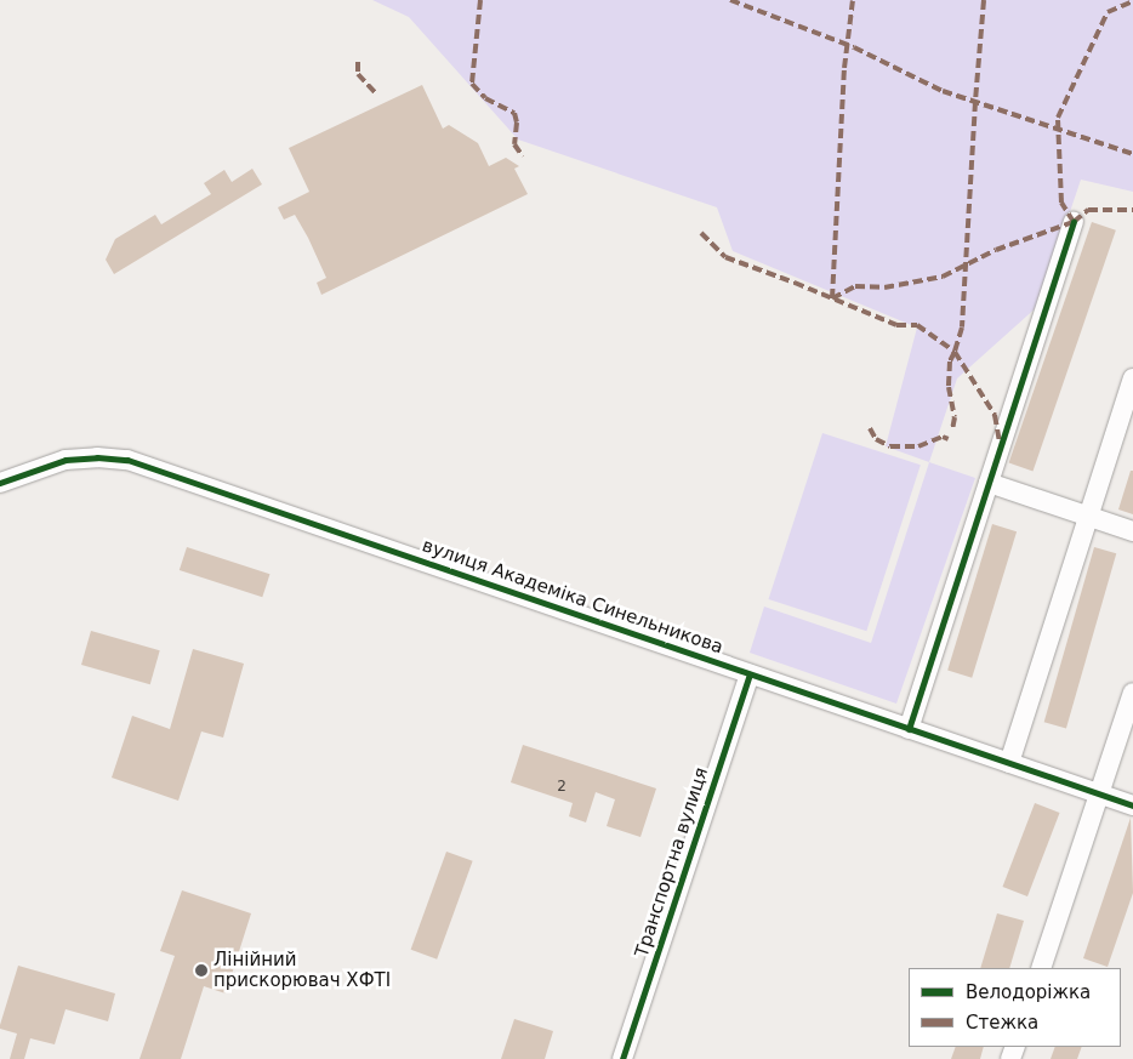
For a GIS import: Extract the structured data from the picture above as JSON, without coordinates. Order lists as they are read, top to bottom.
{
  "streets": {
    "street": ["вулиця Академіка Синельникова", "Транспортна вулиця"]
  },
  "crossings": [
    ["вулиця Академіка Синельникова", "Транспортна вулиця"]
  ],
  "places": ["Лінійний прискорювач ХФТІ"],
  "house_numbers": ["2"],
  "legend": ["Велодоріжка", "Стежка"]
}
